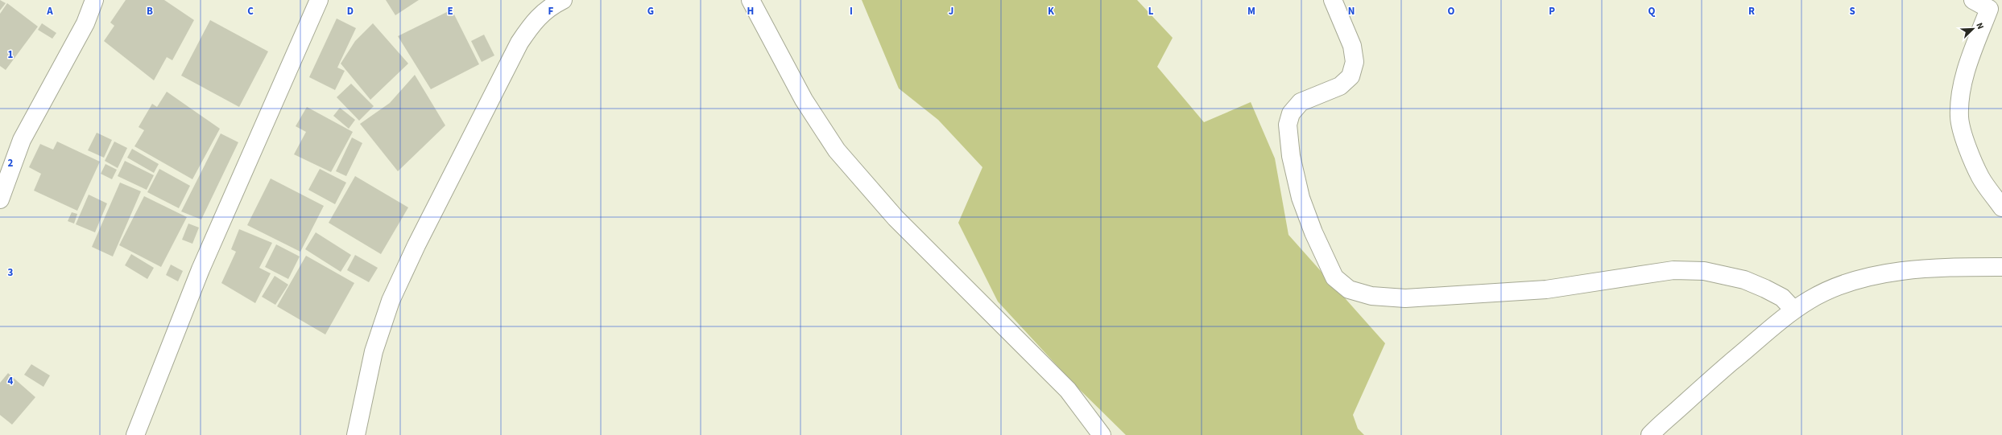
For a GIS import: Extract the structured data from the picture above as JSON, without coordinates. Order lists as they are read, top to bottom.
{
  "north": "top right",
  "grid": {
    "columns": [
      "A",
      "B",
      "C",
      "D",
      "E",
      "F",
      "G",
      "H",
      "I",
      "J",
      "K",
      "L",
      "M",
      "N",
      "O",
      "P",
      "Q",
      "R",
      "S"
    ],
    "rows": [
      "1",
      "2",
      "3",
      "4"
    ]
  }
}
